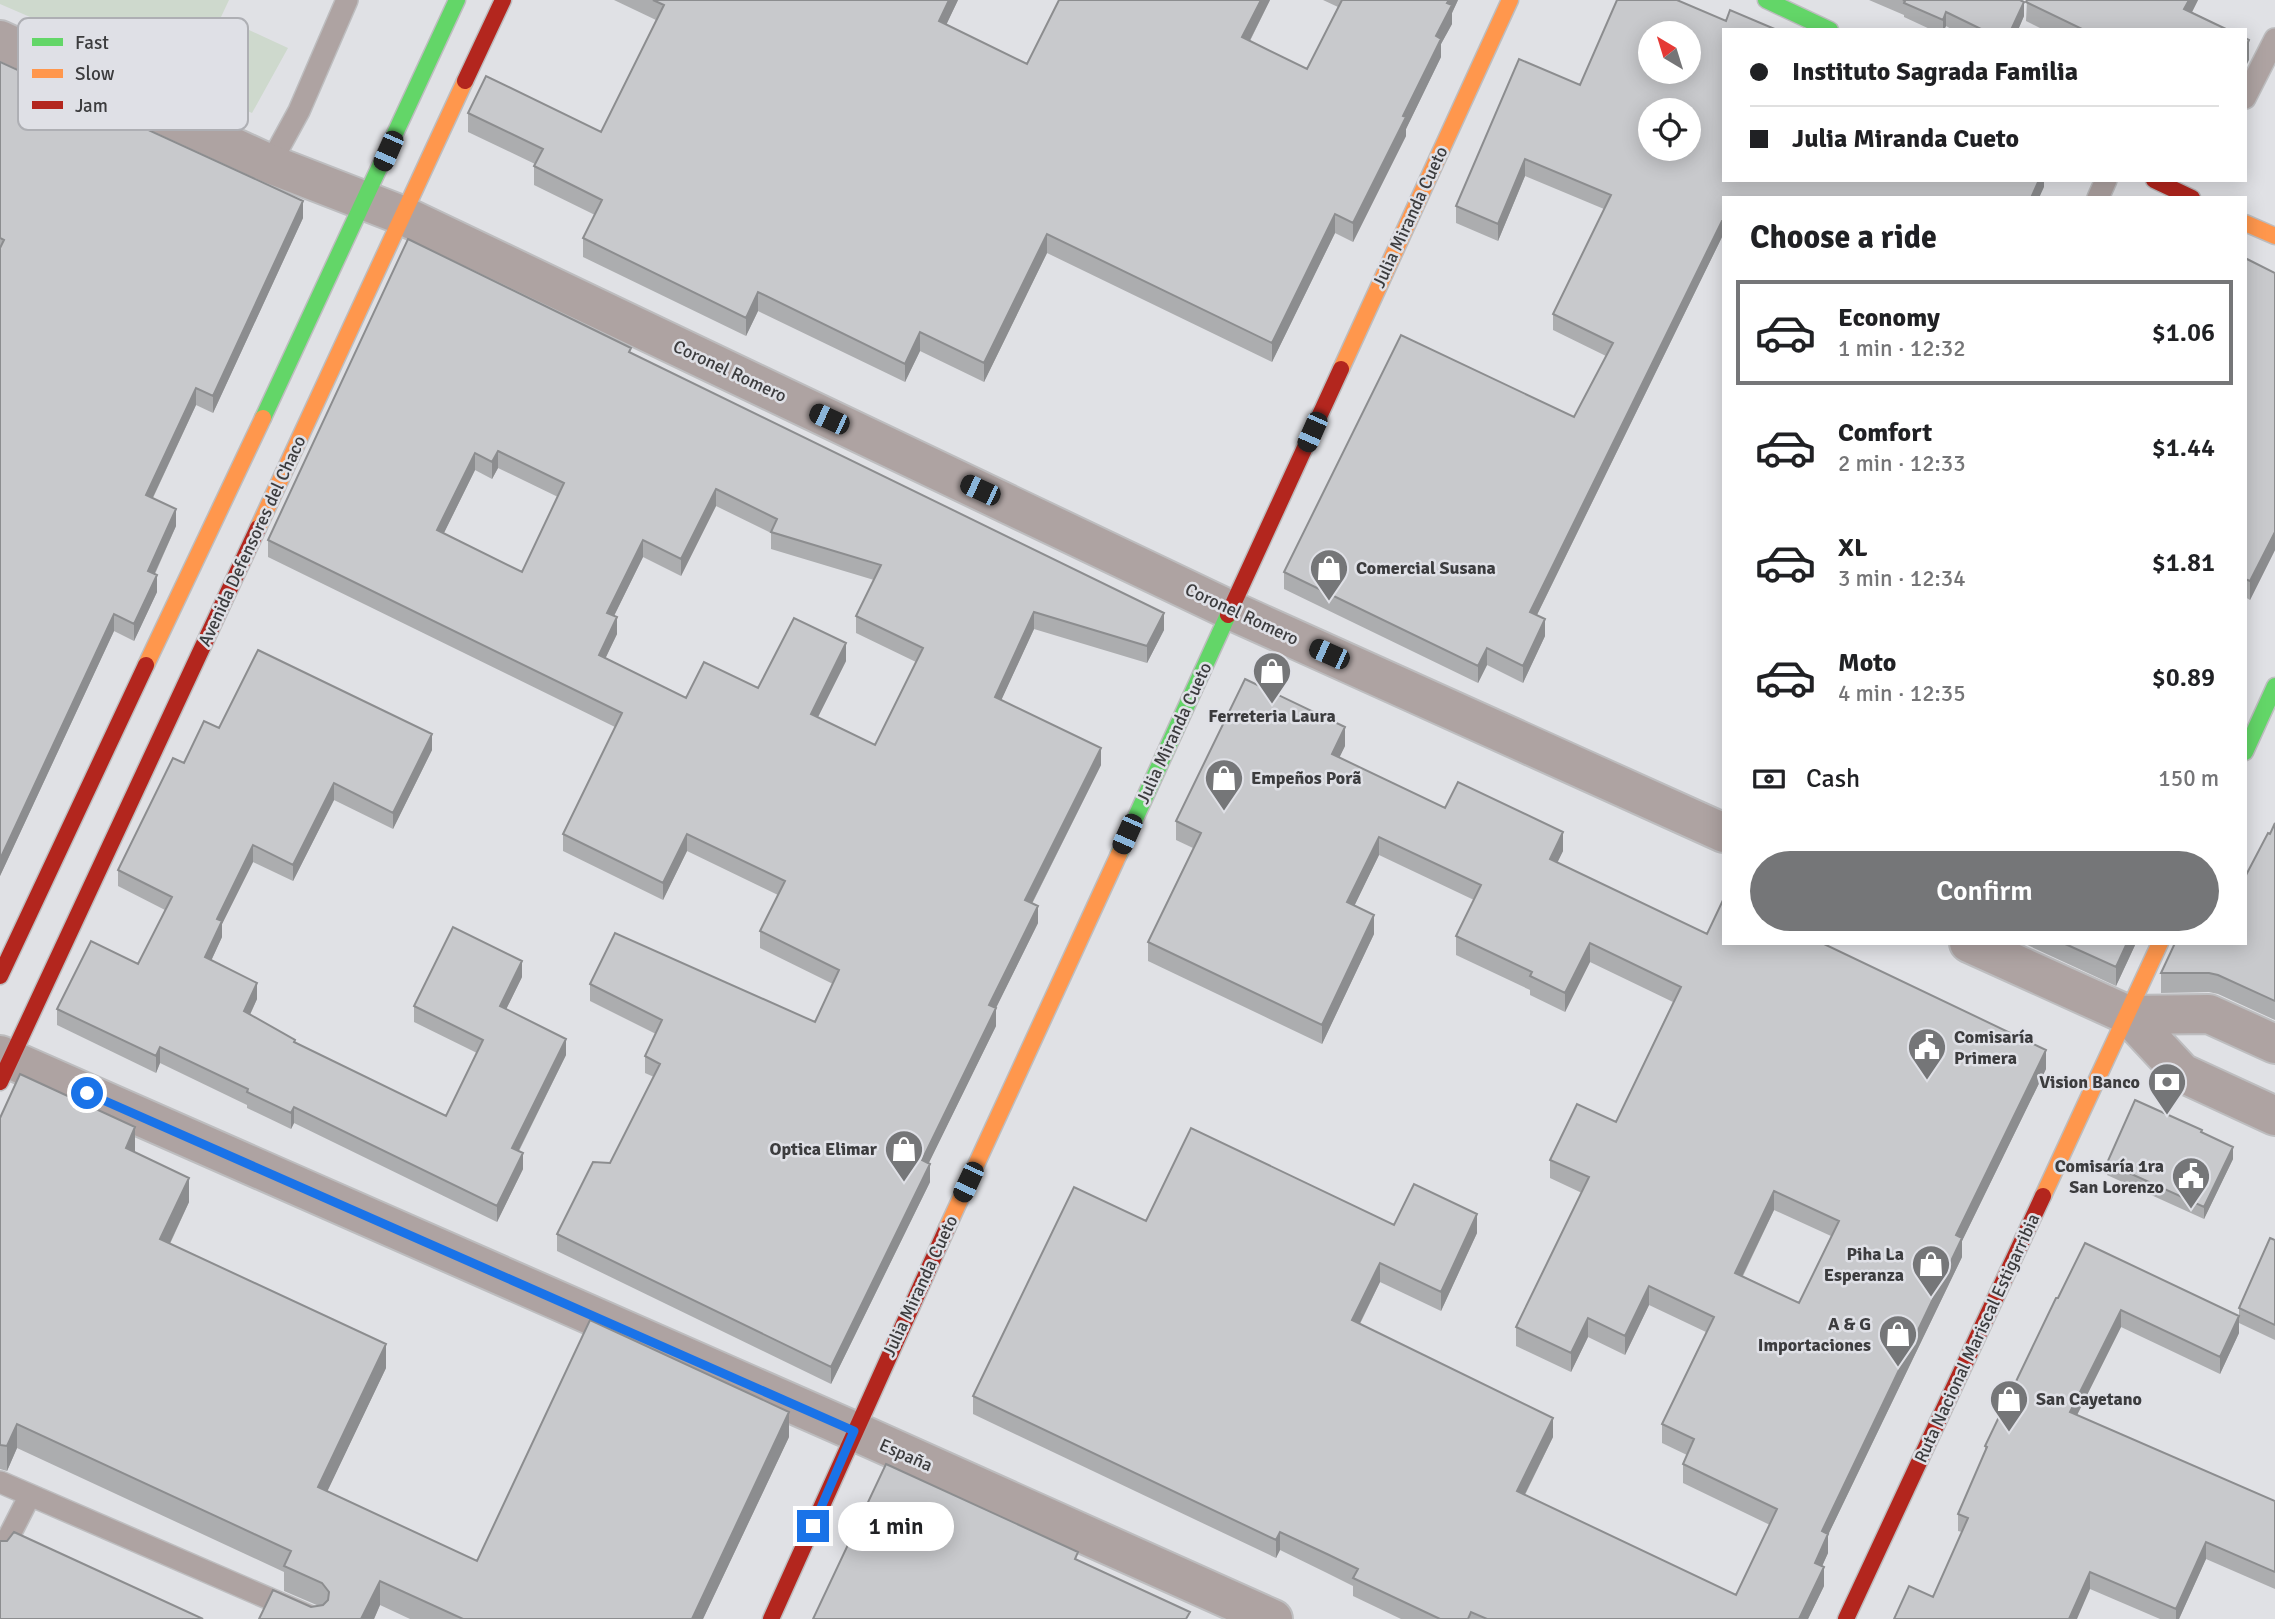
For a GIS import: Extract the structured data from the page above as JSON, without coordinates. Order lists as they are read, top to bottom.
{
  "streets": {
    "main road": ["Julia Miranda Cueto", "Avenida Defensores del Chaco", "Ruta Nacional Mariscal Estigarribia"],
    "street": ["Coronel Romero", "España"]
  },
  "crossings": [
    ["Julia Miranda Cueto", "Coronel Romero"],
    ["Julia Miranda Cueto", "España"],
    ["Coronel Romero", "Avenida Defensores del Chaco"],
    ["Avenida Defensores del Chaco", "España"]
  ],
  "places": {
    "shop": [
      "Comercial Susana",
      "Ferreteria Laura",
      "Empeños Porã",
      "Optica Elimar",
      "Piha La Esperanza",
      "A & G Importaciones",
      "San Cayetano"
    ],
    "public building": ["Comisaría Primera", "Comisaría 1ra San Lorenzo"],
    "bank": ["Vision Banco"]
  },
  "legend": ["Fast", "Slow", "Jam"],
  "north": "top left",
  "page": {
    "banner": ["Instituto Sagrada Familia", "Julia Miranda Cueto"],
    "heading": "Choose a ride",
    "list": [
      {
        "name": "Economy",
        "note": "1 min · 12:32",
        "value": "$1.06"
      },
      {
        "name": "Comfort",
        "note": "2 min · 12:33",
        "value": "$1.44"
      },
      {
        "name": "XL",
        "note": "3 min · 12:34",
        "value": "$1.81"
      },
      {
        "name": "Moto",
        "note": "4 min · 12:35",
        "value": "$0.89"
      }
    ],
    "pay": ["Cash", "150 m"],
    "buttons": "Confirm",
    "bubble": "1 min"
  }
}
